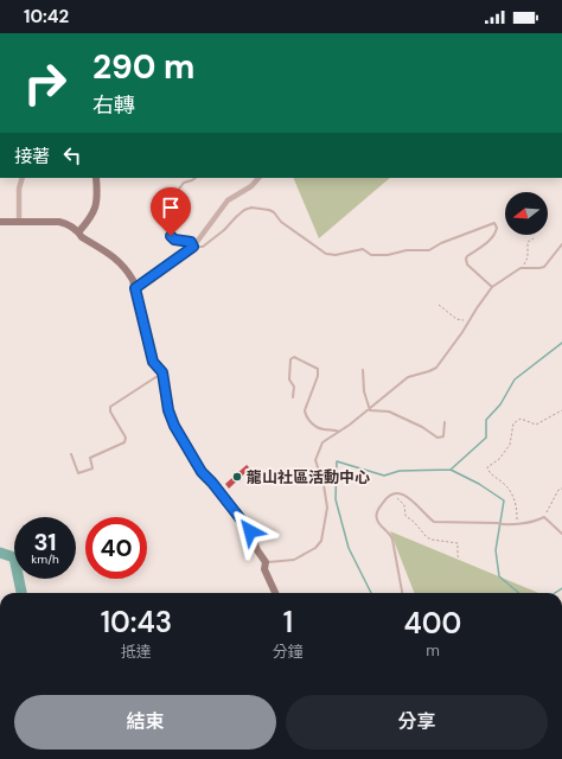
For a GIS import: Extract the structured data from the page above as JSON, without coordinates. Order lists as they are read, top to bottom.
{
  "places": ["龍山社區活動中心"],
  "north": "left",
  "page": {
    "status": "10:42",
    "turn": ["290 m", "右轉"],
    "then": "接著",
    "speed": "31 km/h",
    "limit": "40",
    "eta": [
      "10:43",
      "抵達",
      "1",
      "分鐘",
      "400",
      "m"
    ],
    "buttons": ["結束", "分享"]
  }
}
